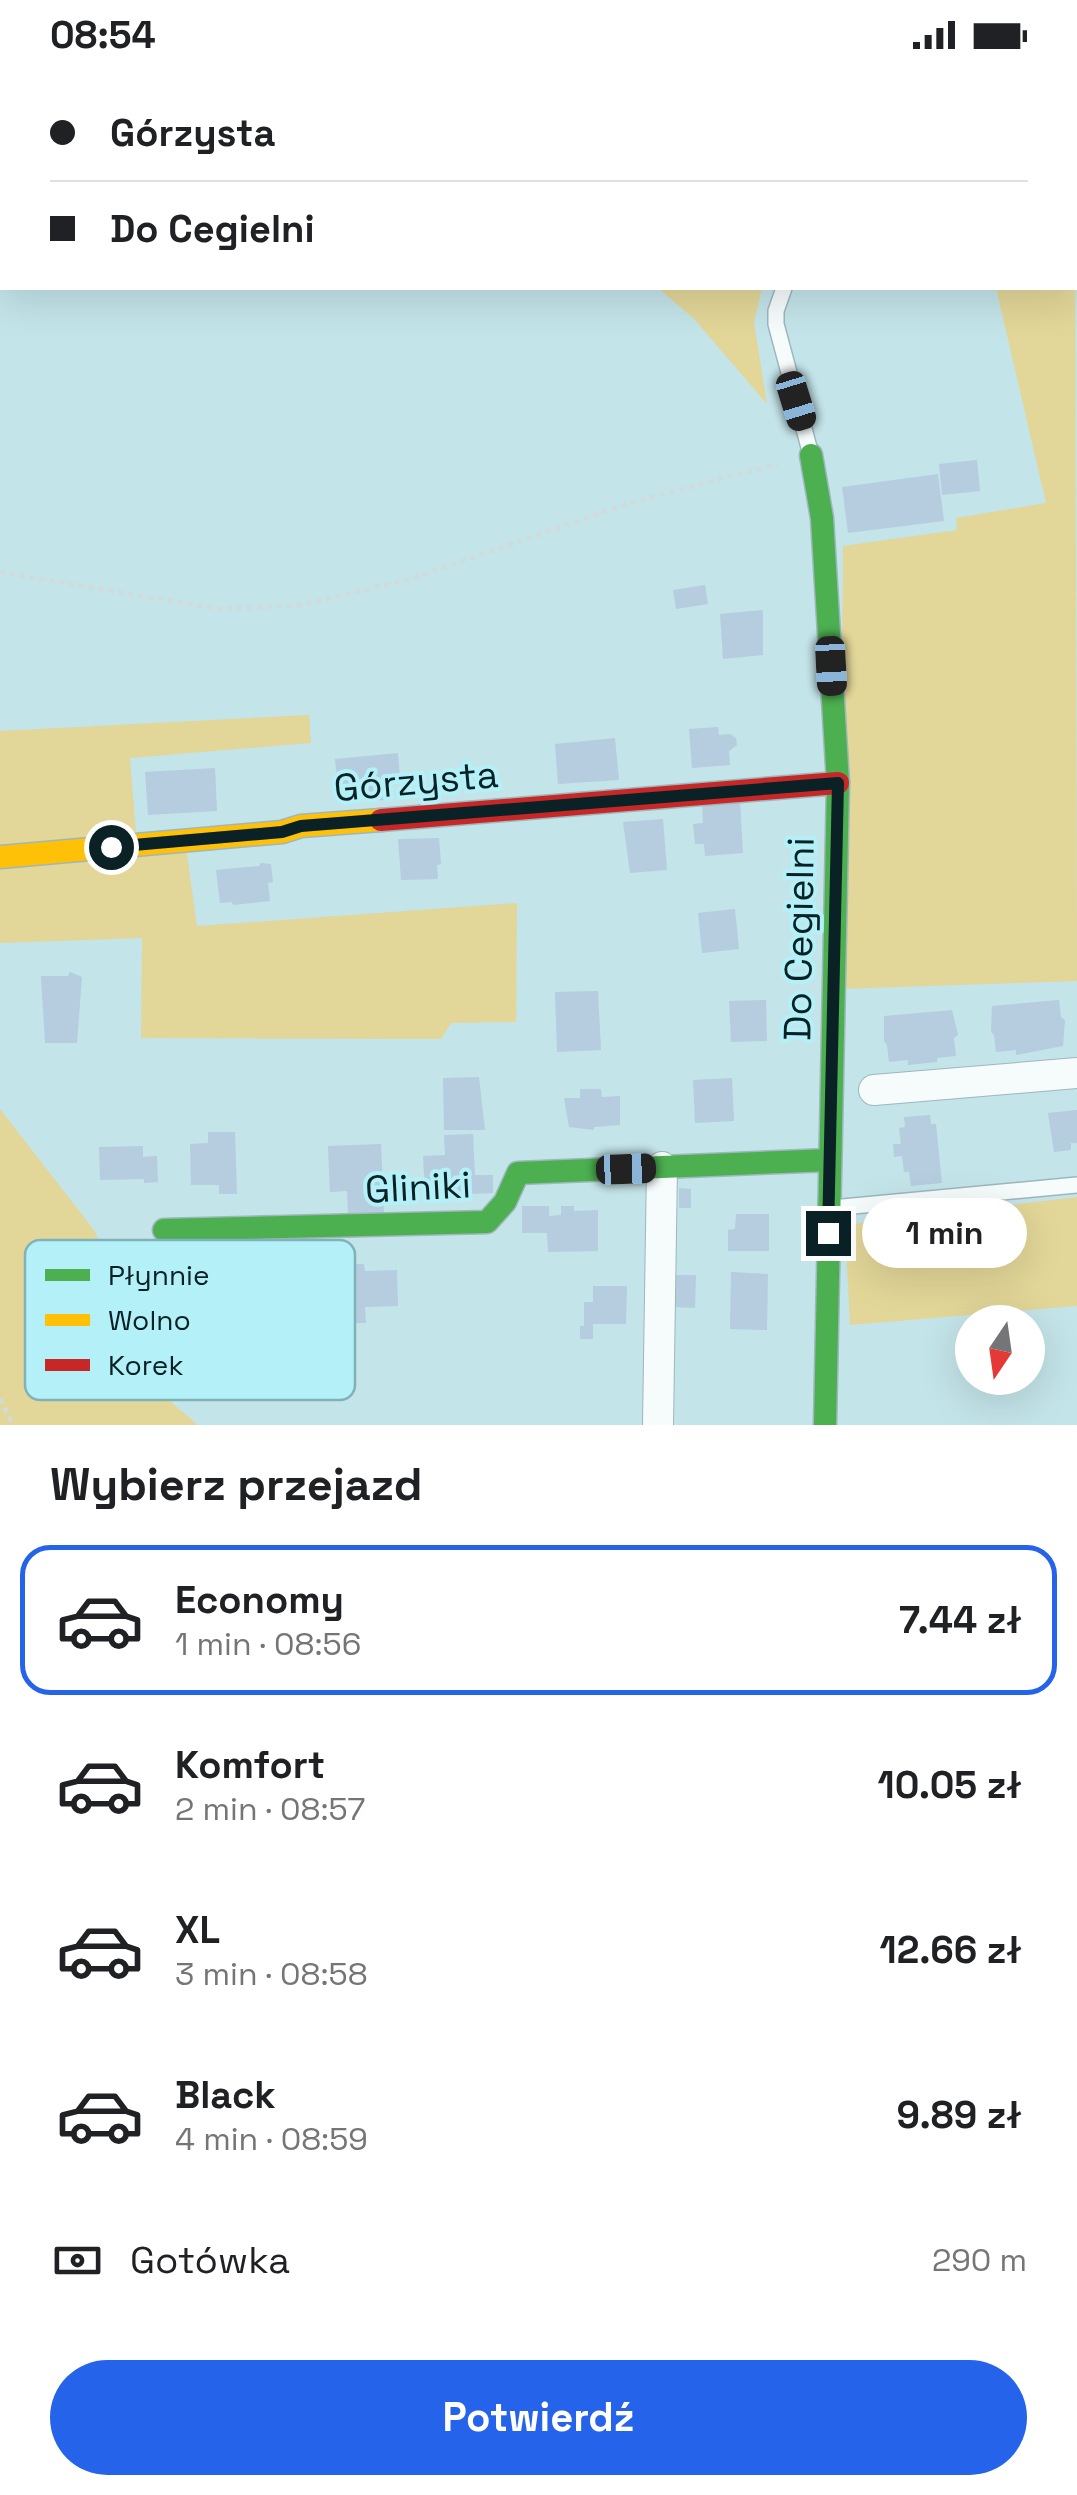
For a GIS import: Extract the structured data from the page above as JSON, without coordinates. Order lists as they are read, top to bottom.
{
  "streets": {
    "street": ["Górzysta", "Do Cegielni", "Gliniki"]
  },
  "crossings": [
    ["Górzysta", "Do Cegielni"],
    ["Do Cegielni", "Gliniki"]
  ],
  "legend": ["Płynnie", "Wolno", "Korek"],
  "north": "bottom",
  "page": {
    "status": "08:54",
    "banner": ["Górzysta", "Do Cegielni"],
    "bubble": "1 min",
    "heading": "Wybierz przejazd",
    "list": [
      {
        "name": "Economy",
        "note": "1 min · 08:56",
        "value": "7.44 zł"
      },
      {
        "name": "Komfort",
        "note": "2 min · 08:57",
        "value": "10.05 zł"
      },
      {
        "name": "XL",
        "note": "3 min · 08:58",
        "value": "12.66 zł"
      },
      {
        "name": "Black",
        "note": "4 min · 08:59",
        "value": "9.89 zł"
      }
    ],
    "pay": ["Gotówka", "290 m"],
    "buttons": "Potwierdź"
  }
}
